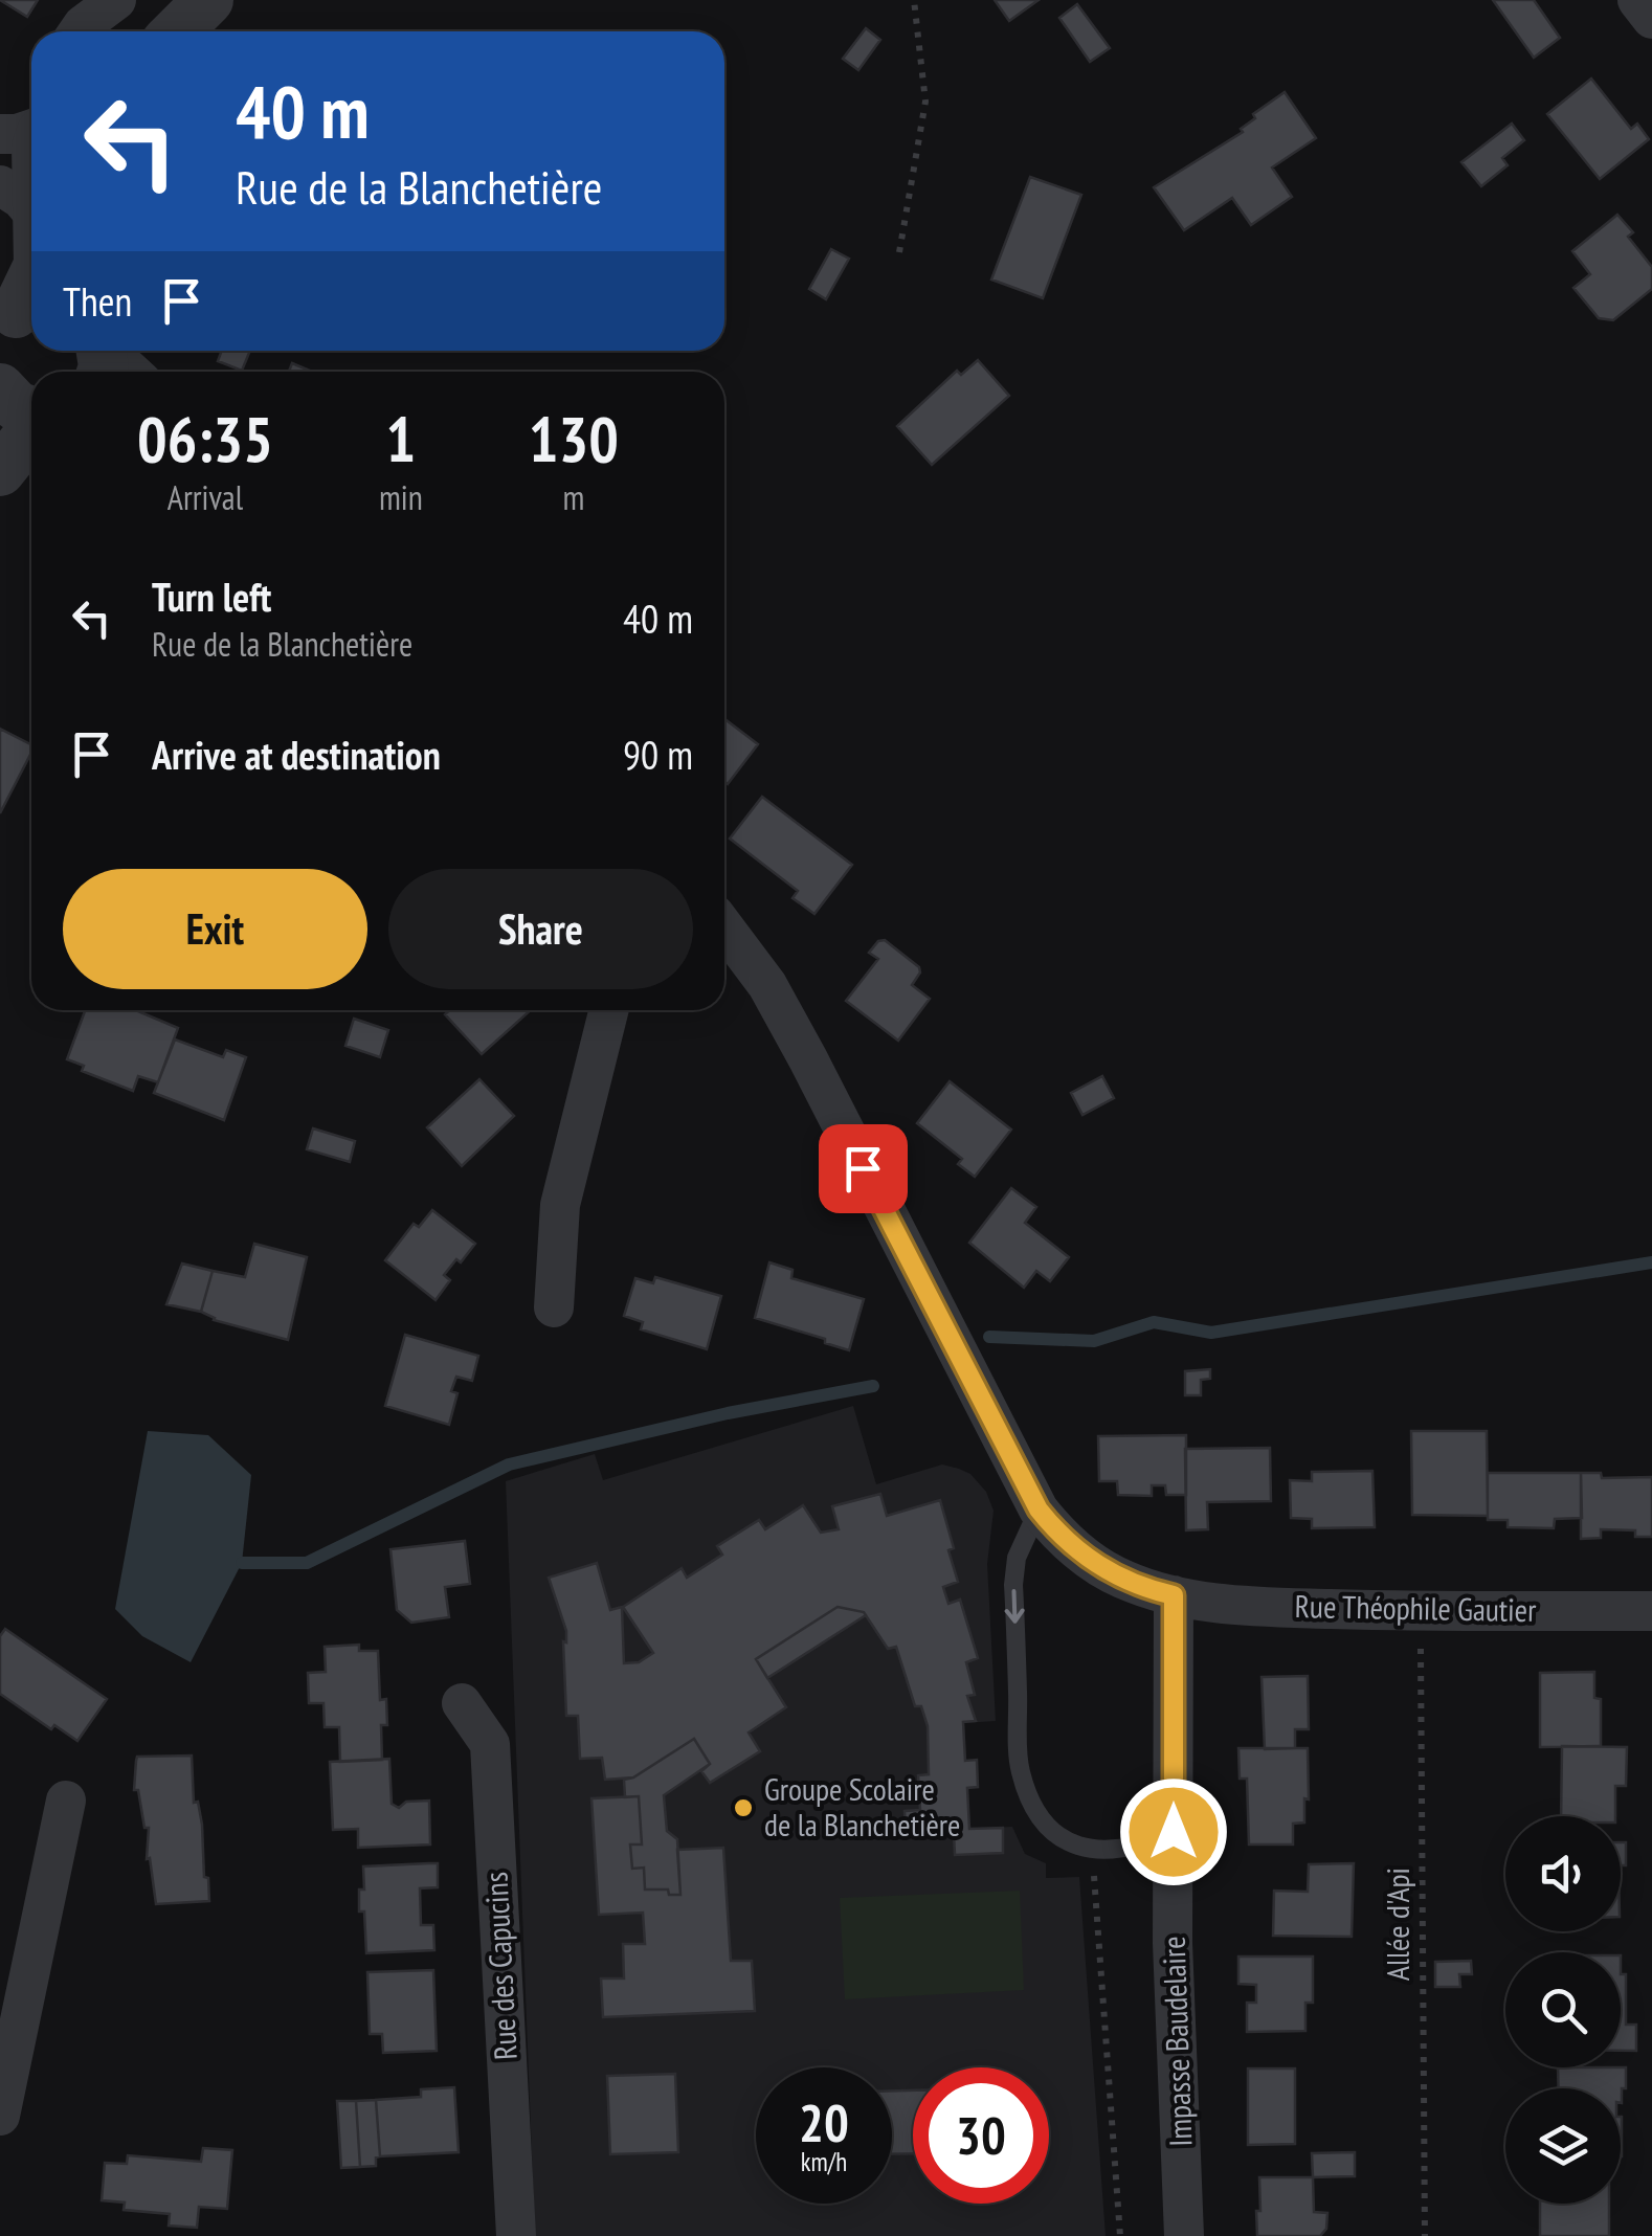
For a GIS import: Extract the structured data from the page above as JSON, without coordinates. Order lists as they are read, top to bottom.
{
  "streets": {
    "street": ["Rue Théophile Gautier", "Rue des Capucins", "Impasse Baudelaire"],
    "path": ["Allée d'Api"]
  },
  "crossings": [
    ["Rue Théophile Gautier", "Allée d'Api"],
    ["Rue Théophile Gautier", "Impasse Baudelaire"]
  ],
  "places": ["Groupe Scolaire de la Blanchetière"],
  "page": {
    "turn": ["40 m", "Rue de la Blanchetière"],
    "then": "Then",
    "eta": [
      "06:35",
      "Arrival",
      "1",
      "min",
      "130",
      "m"
    ],
    "list": [
      {
        "name": "Turn left",
        "note": "Rue de la Blanchetière",
        "value": "40 m"
      },
      {
        "name": "Arrive at destination",
        "value": "90 m"
      }
    ],
    "buttons": ["Exit", "Share"],
    "speed": "20 km/h",
    "limit": "30"
  }
}
